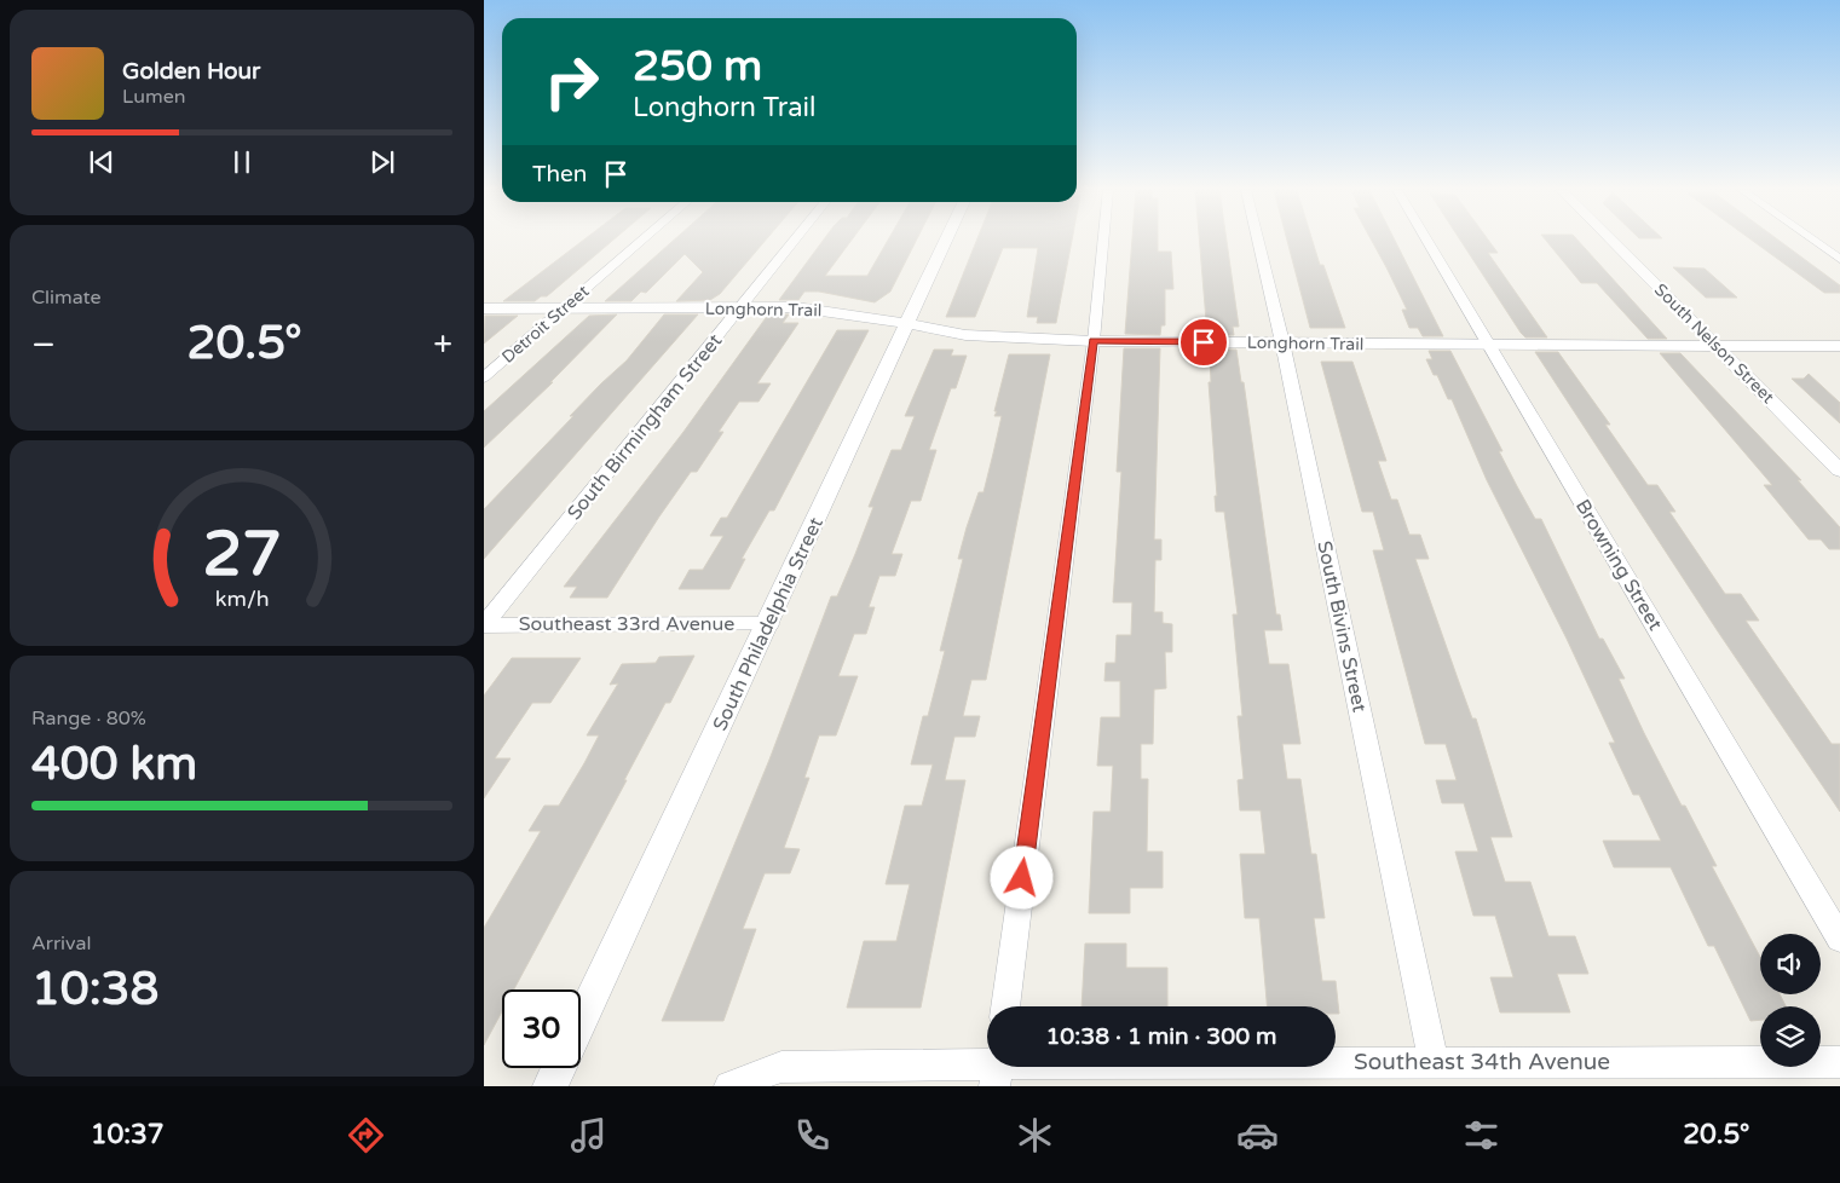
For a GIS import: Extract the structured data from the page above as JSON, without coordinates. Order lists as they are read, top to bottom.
{
  "streets": {
    "street": [
      "Longhorn Trail",
      "Detroit Street",
      "South Nelson Street",
      "South Birmingham Street",
      "Browning Street",
      "Southeast 33rd Avenue",
      "South Philadelphia Street",
      "South Bivins Street",
      "Southeast 34th Avenue"
    ]
  },
  "crossings": [
    ["Longhorn Trail", "Detroit Street"],
    ["Longhorn Trail", "South Nelson Street"],
    ["Longhorn Trail", "South Birmingham Street"],
    ["Longhorn Trail", "Browning Street"],
    ["Longhorn Trail", "South Philadelphia Street"],
    ["Longhorn Trail", "South Bivins Street"],
    ["South Birmingham Street", "Southeast 33rd Avenue"],
    ["Southeast 33rd Avenue", "South Philadelphia Street"],
    ["South Bivins Street", "Southeast 34th Avenue"]
  ],
  "page": {
    "turn": ["250 m", "Longhorn Trail"],
    "song": ["Golden Hour", "Lumen"],
    "then": "Then",
    "tile": [
      "Climate",
      ["Range · 80%", "400 km"],
      ["Arrival", "10:38"]
    ],
    "heat": ["−", "20.5°", "+"],
    "limit": "30",
    "trip": "10:38 · 1 min · 300 m",
    "tabs": ["10:37", "20.5°"],
    "gauge": ["27", "km/h"]
  }
}
